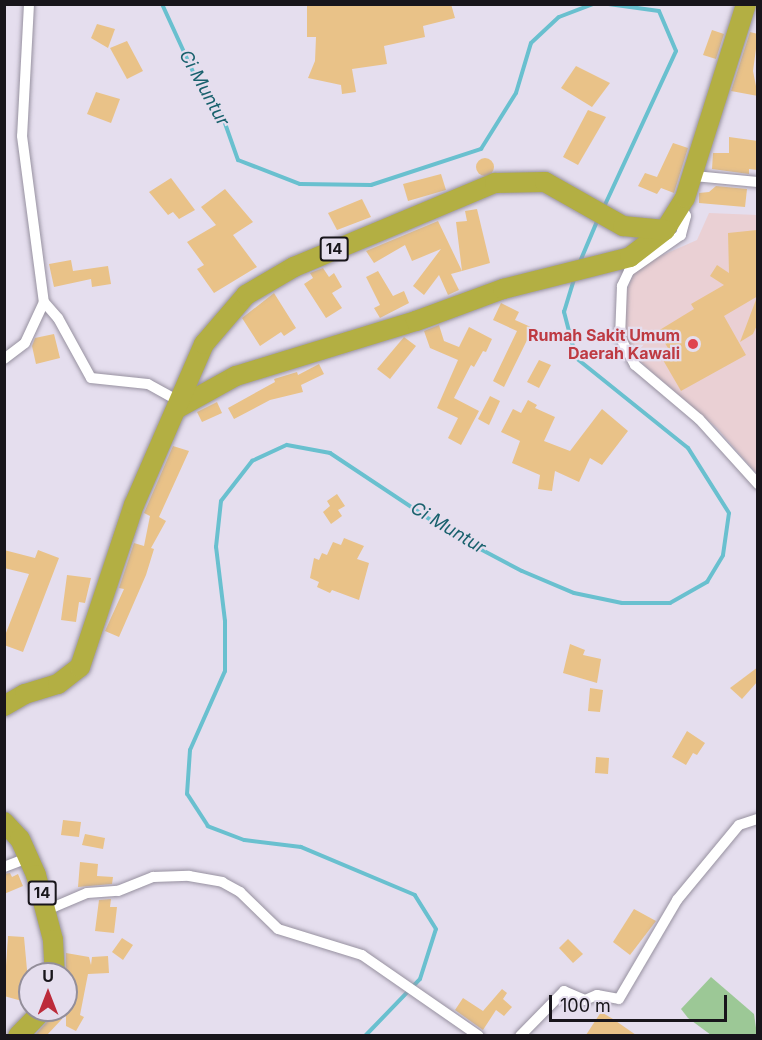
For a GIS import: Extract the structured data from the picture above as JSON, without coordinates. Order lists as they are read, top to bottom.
{
  "streets": {
    "highway": ["14"]
  },
  "water": ["Ci Muntur"],
  "places": ["Rumah Sakit Umum Daerah Kawali"],
  "scale_bar": "100 m",
  "north": "top"
}
